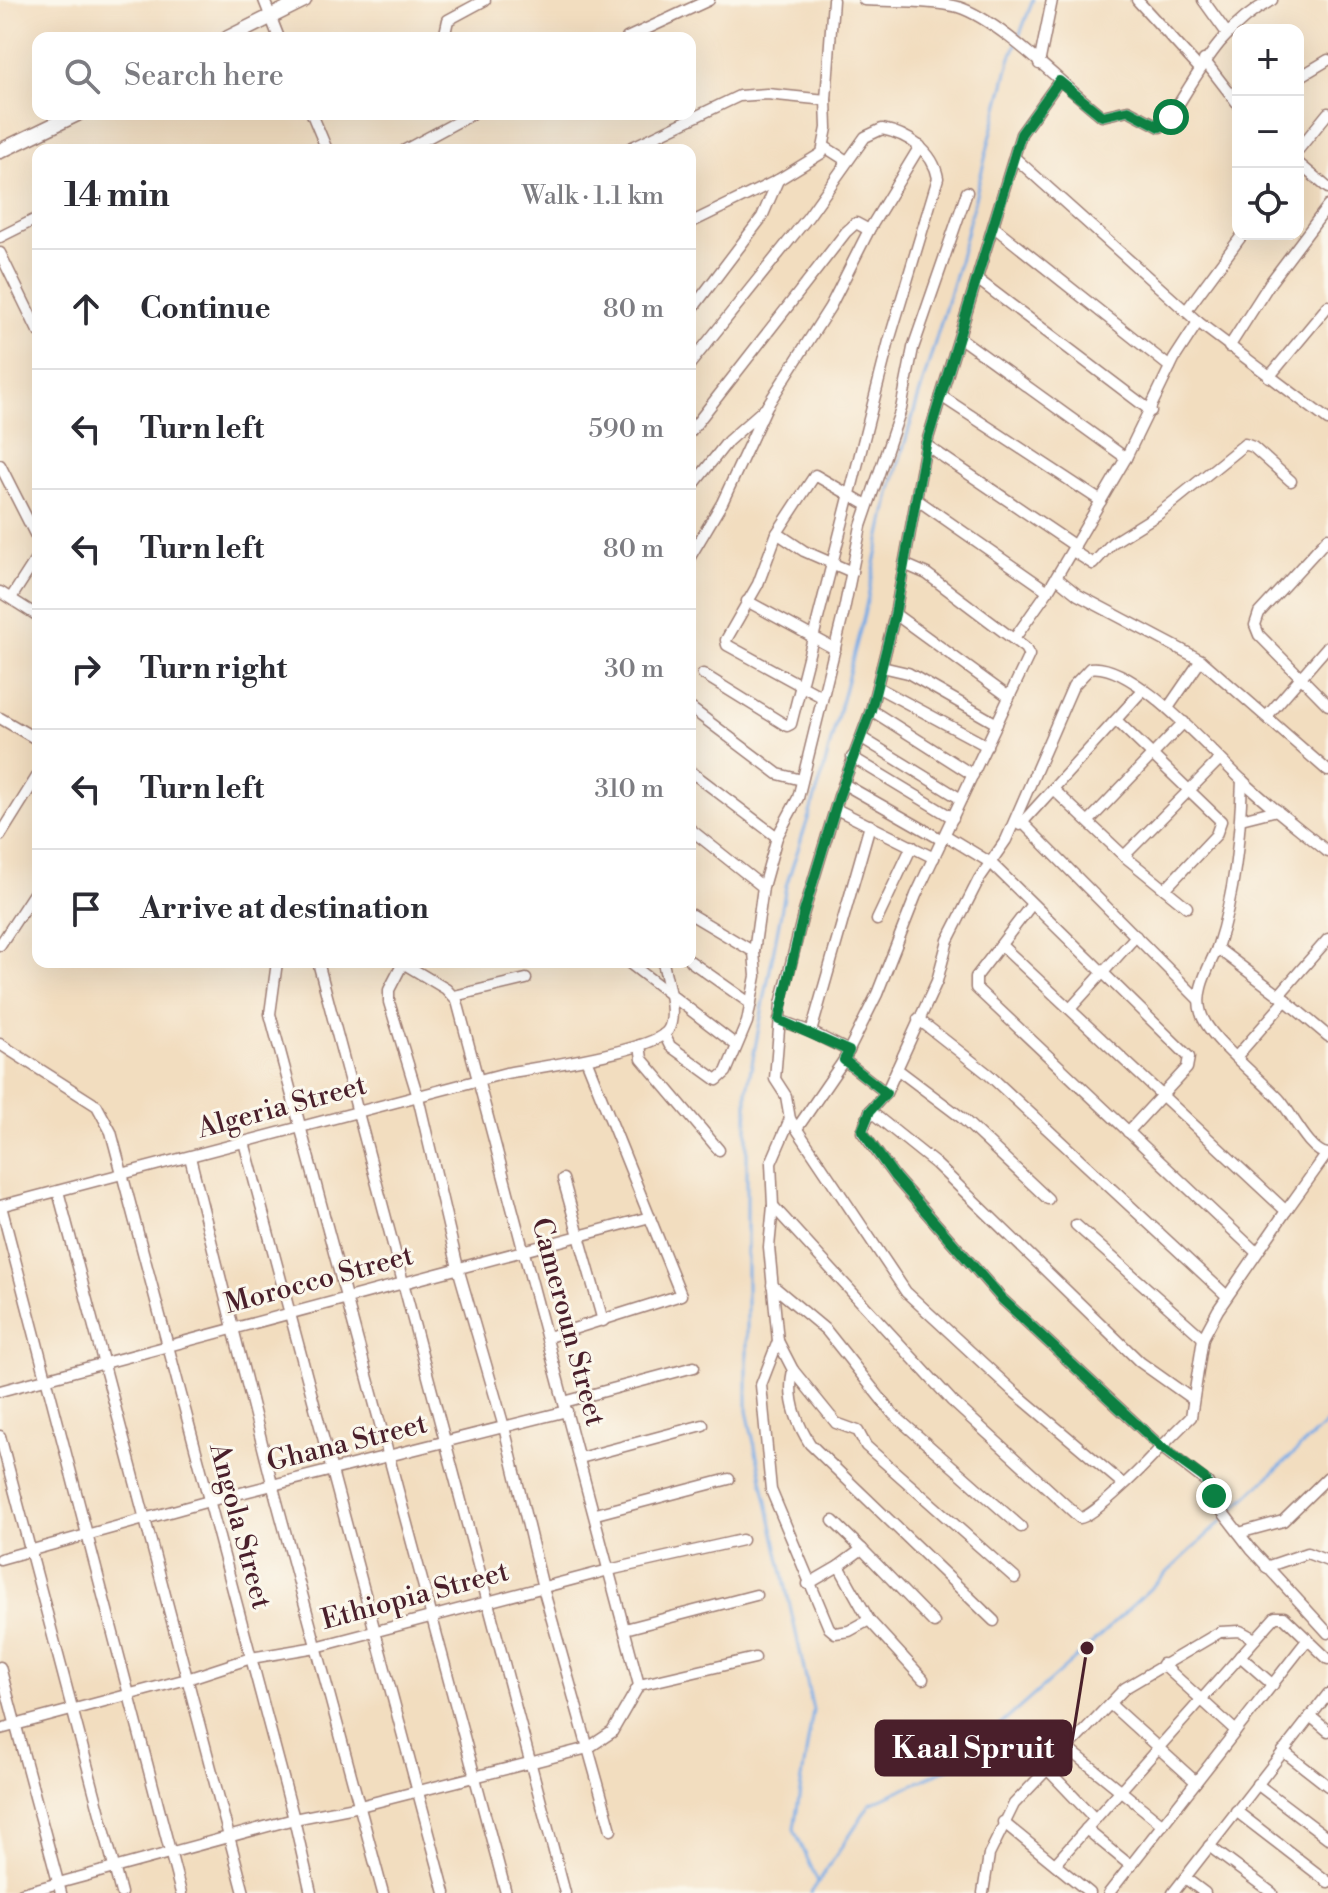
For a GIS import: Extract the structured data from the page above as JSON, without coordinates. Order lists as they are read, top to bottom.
{
  "streets": {
    "street": [
      "Algeria Street",
      "Morocco Street",
      "Cameroun Street",
      "Ghana Street",
      "Angola Street",
      "Ethiopia Street"
    ]
  },
  "crossings": [
    ["Algeria Street", "Cameroun Street"],
    ["Algeria Street", "Angola Street"],
    ["Morocco Street", "Cameroun Street"],
    ["Morocco Street", "Angola Street"],
    ["Cameroun Street", "Ghana Street"],
    ["Cameroun Street", "Ethiopia Street"],
    ["Ghana Street", "Angola Street"],
    ["Angola Street", "Ethiopia Street"]
  ],
  "places": ["Kaal Spruit"],
  "page": {
    "map_buttons": ["+", "−"],
    "search": "Search here",
    "heading": ["14 min", "Walk · 1.1 km"],
    "list": [
      ["Continue", "80 m"],
      ["Turn left", "590 m"],
      ["Turn left", "80 m"],
      ["Turn right", "30 m"],
      ["Turn left", "310 m"],
      "Arrive at destination"
    ]
  }
}
